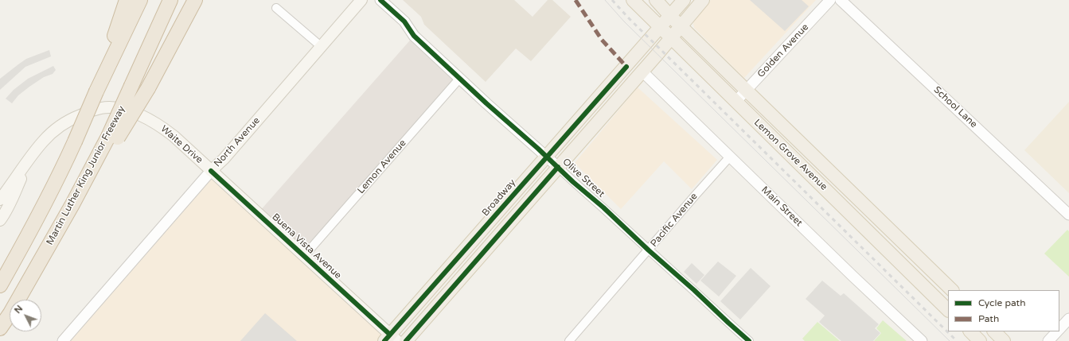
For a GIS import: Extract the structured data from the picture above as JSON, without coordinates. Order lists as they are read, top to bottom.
{
  "streets": {
    "highway": ["Martin Luther King Junior Freeway"],
    "main road": [
      "North Avenue",
      "Waite Drive",
      "Lemon Grove Avenue",
      "Broadway",
      "Buena Vista Avenue"
    ],
    "street": [
      "Golden Avenue",
      "School Lane",
      "Lemon Avenue",
      "Olive Street",
      "Main Street",
      "Pacific Avenue"
    ]
  },
  "crossings": [
    ["Golden Avenue", "Lemon Grove Avenue"],
    ["North Avenue", "Waite Drive"],
    ["North Avenue", "Buena Vista Avenue"],
    ["Waite Drive", "Buena Vista Avenue"],
    ["Lemon Grove Avenue", "Broadway"],
    ["Lemon Avenue", "Olive Street"],
    ["Lemon Avenue", "Buena Vista Avenue"],
    ["Olive Street", "Broadway"],
    ["Olive Street", "Pacific Avenue"],
    ["Broadway", "Buena Vista Avenue"],
    ["Main Street", "Pacific Avenue"]
  ],
  "legend": ["Cycle path", "Path"],
  "north": "top left"
}
